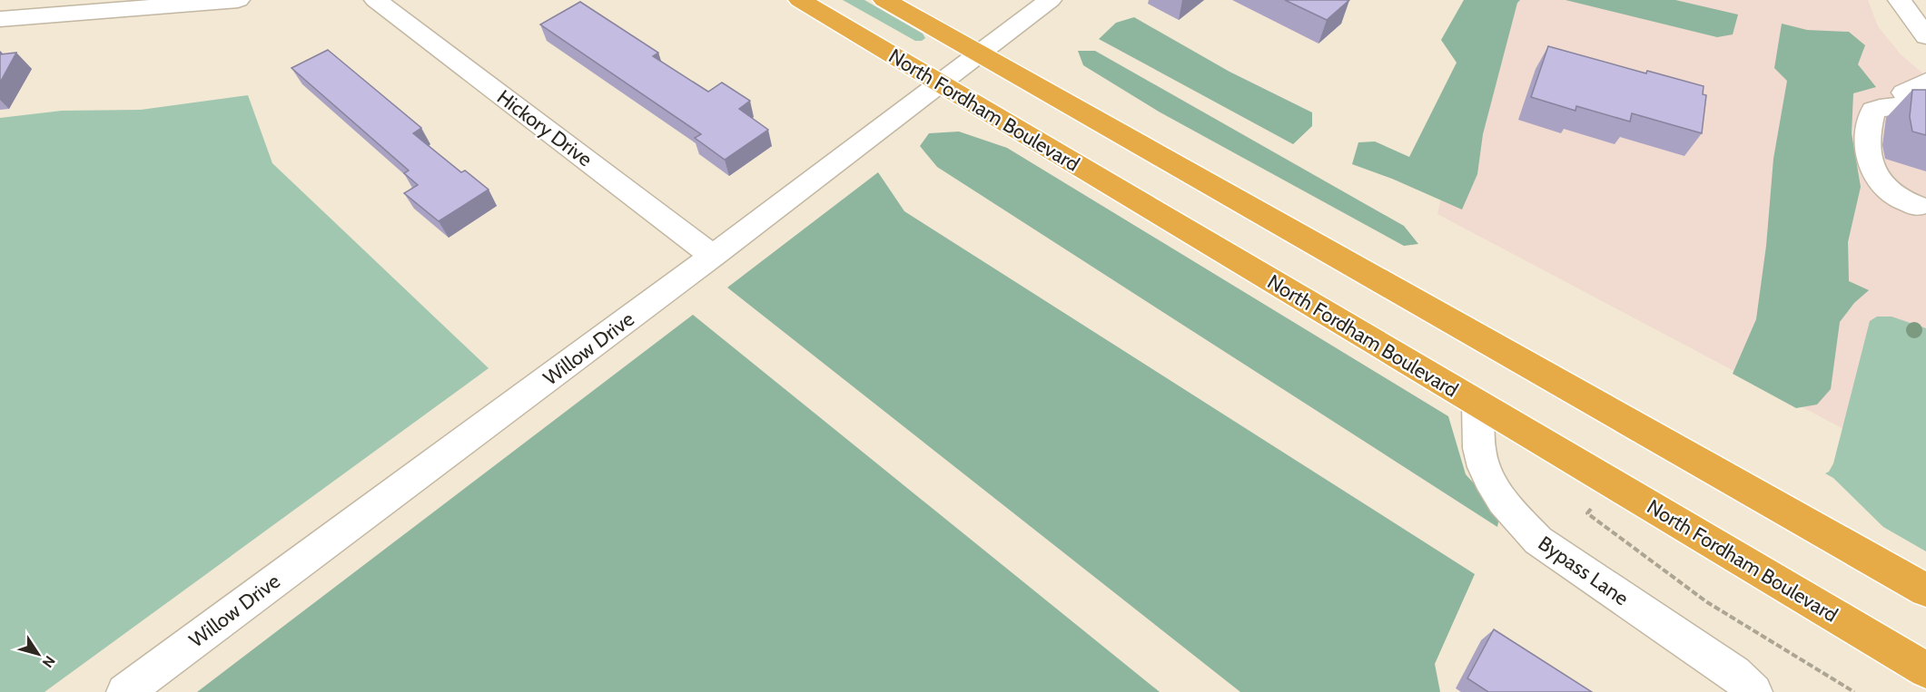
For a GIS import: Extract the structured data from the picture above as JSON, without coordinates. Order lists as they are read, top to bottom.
{
  "streets": {
    "highway": ["North Fordham Boulevard"],
    "street": ["Hickory Drive", "Willow Drive", "Bypass Lane"]
  },
  "crossings": [
    ["North Fordham Boulevard", "Willow Drive"],
    ["North Fordham Boulevard", "Bypass Lane"],
    ["Hickory Drive", "Willow Drive"]
  ],
  "north": "bottom right"
}
